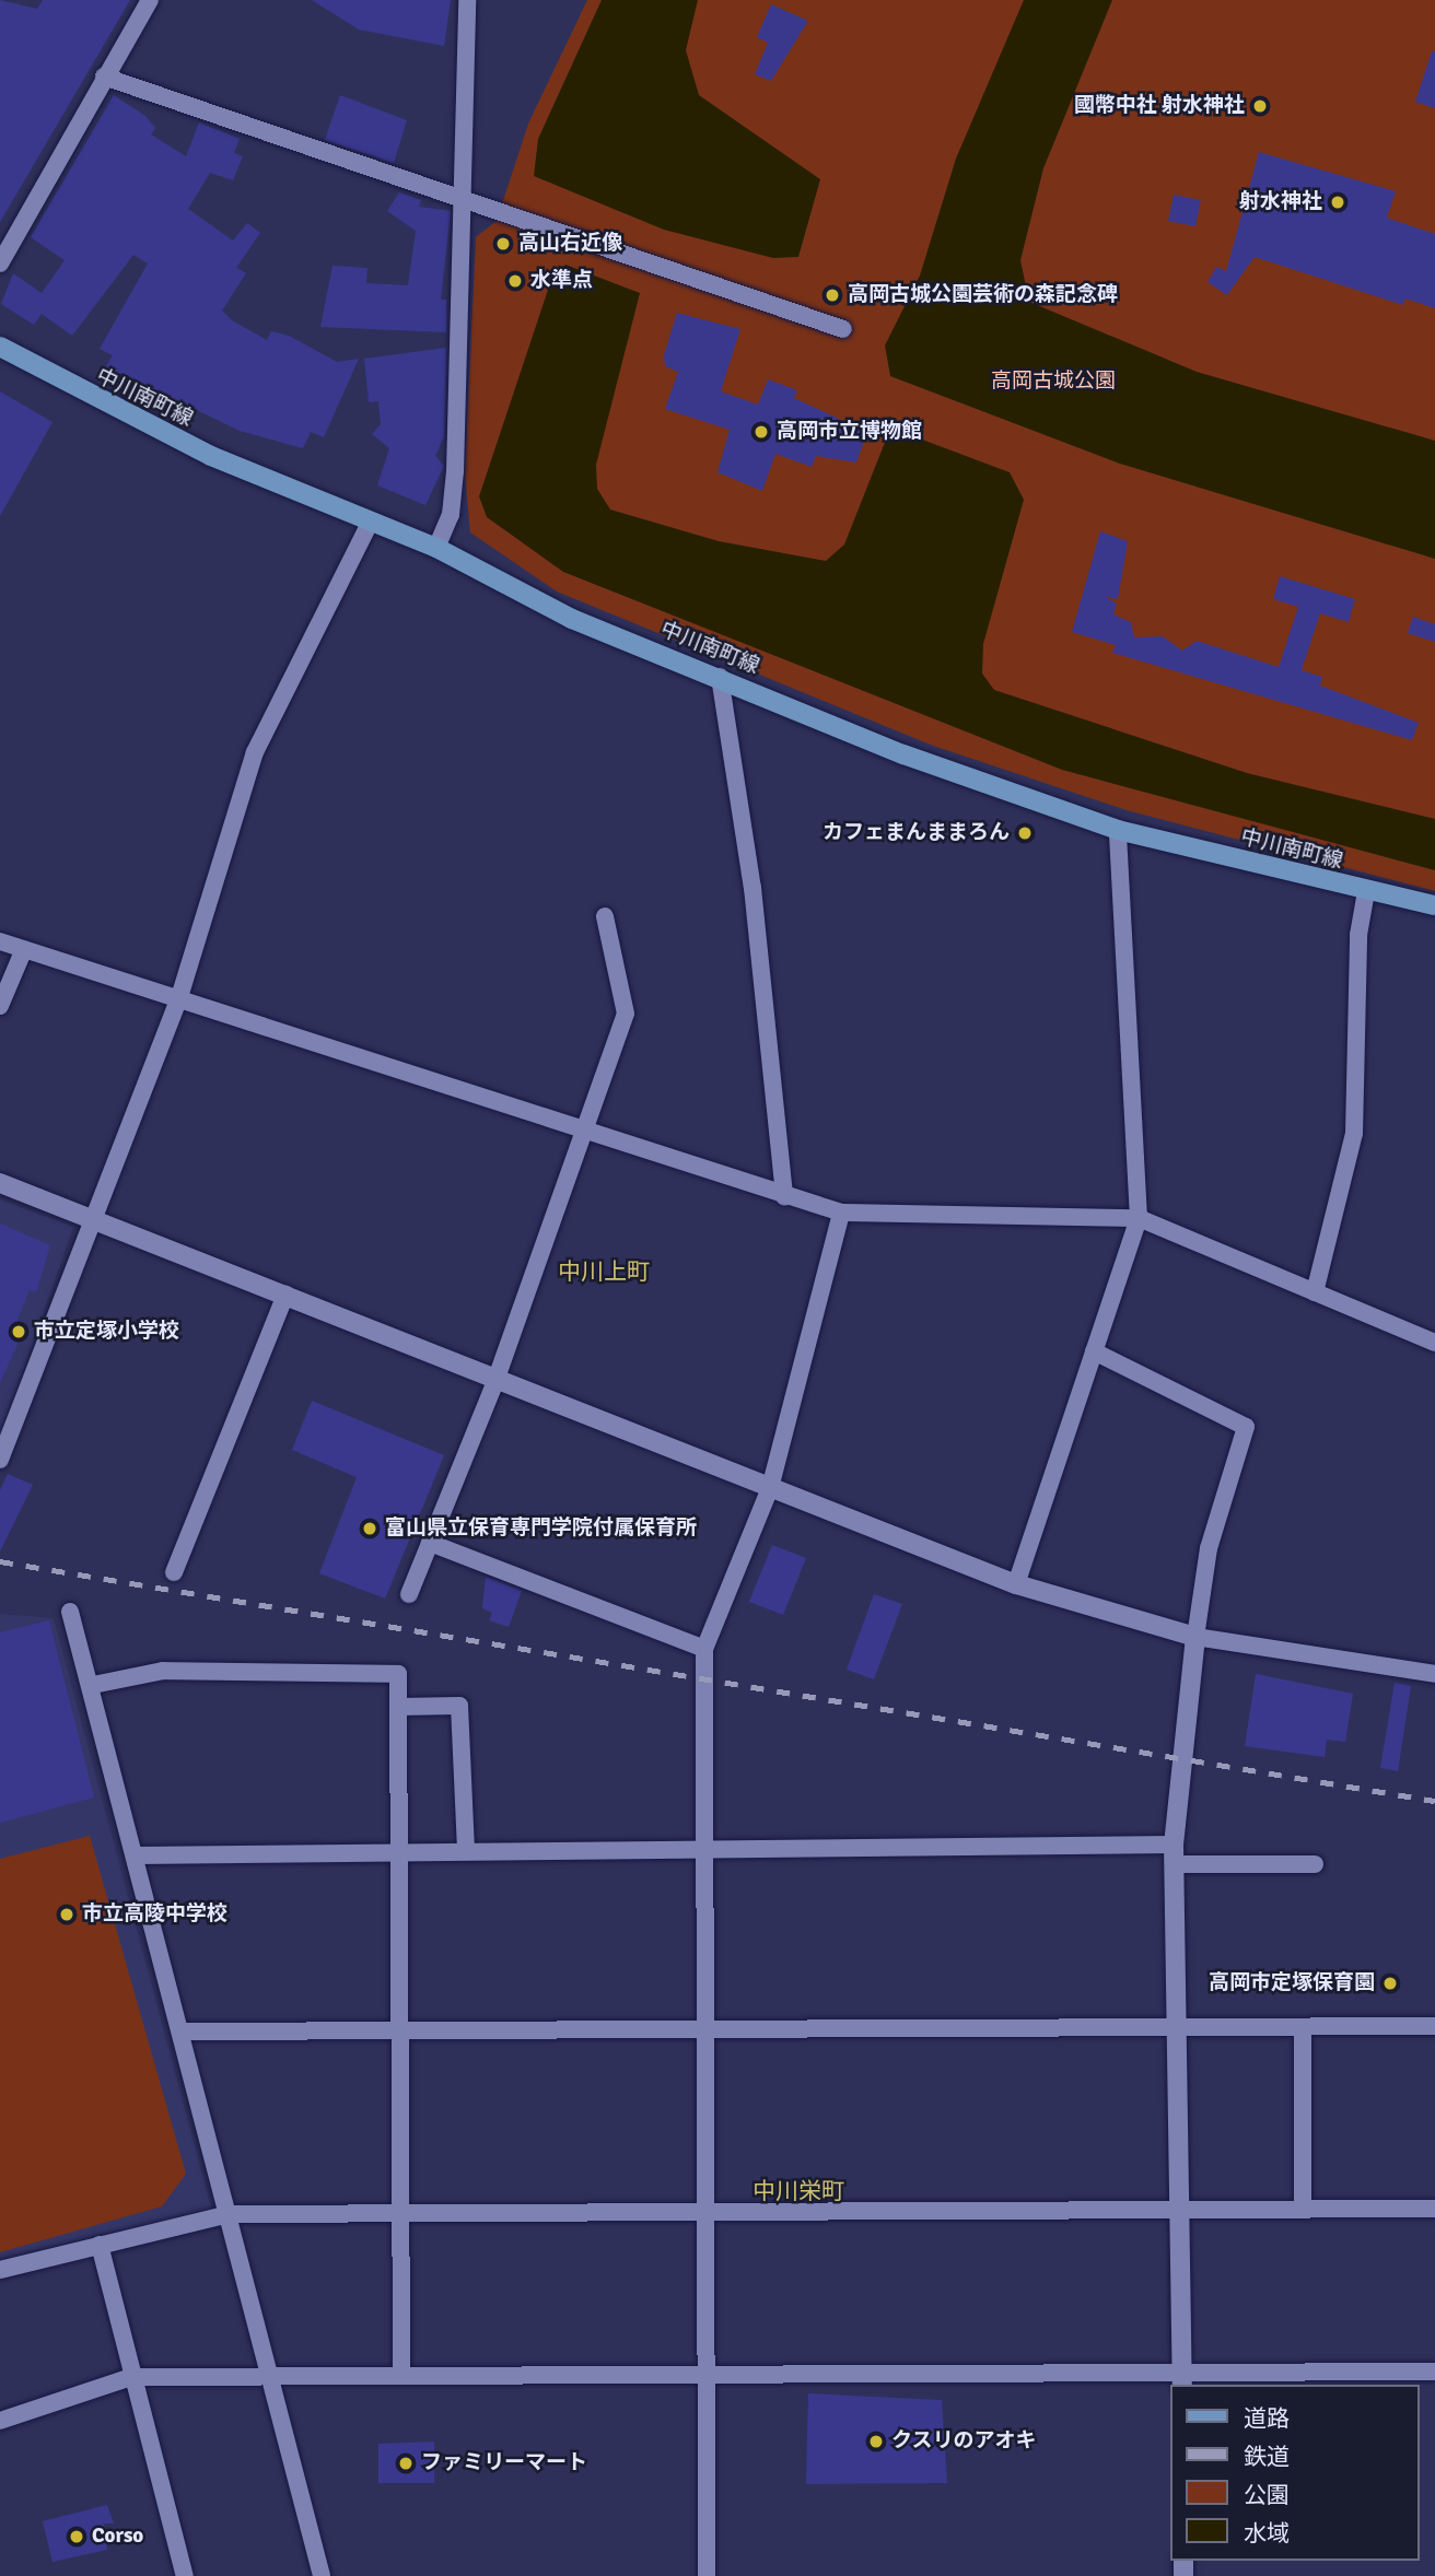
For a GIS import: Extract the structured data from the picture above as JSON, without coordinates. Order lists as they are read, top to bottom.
{
  "streets": {
    "main road": ["中川南町線"]
  },
  "districts": ["中川上町", "中川栄町"],
  "parks": ["高岡古城公園"],
  "places": [
    "國幣中社 射水神社",
    "射水神社",
    "高山右近像",
    "水準点",
    "高岡古城公園芸術の森記念碑",
    "高岡市立博物館",
    "カフェまんままろん",
    "市立定塚小学校",
    "富山県立保育専門学院付属保育所",
    "市立高陵中学校",
    "高岡市定塚保育園",
    "クスリのアオキ",
    "ファミリーマート",
    "Corso"
  ],
  "legend": [
    "道路",
    "鉄道",
    "公園",
    "水域"
  ]
}
